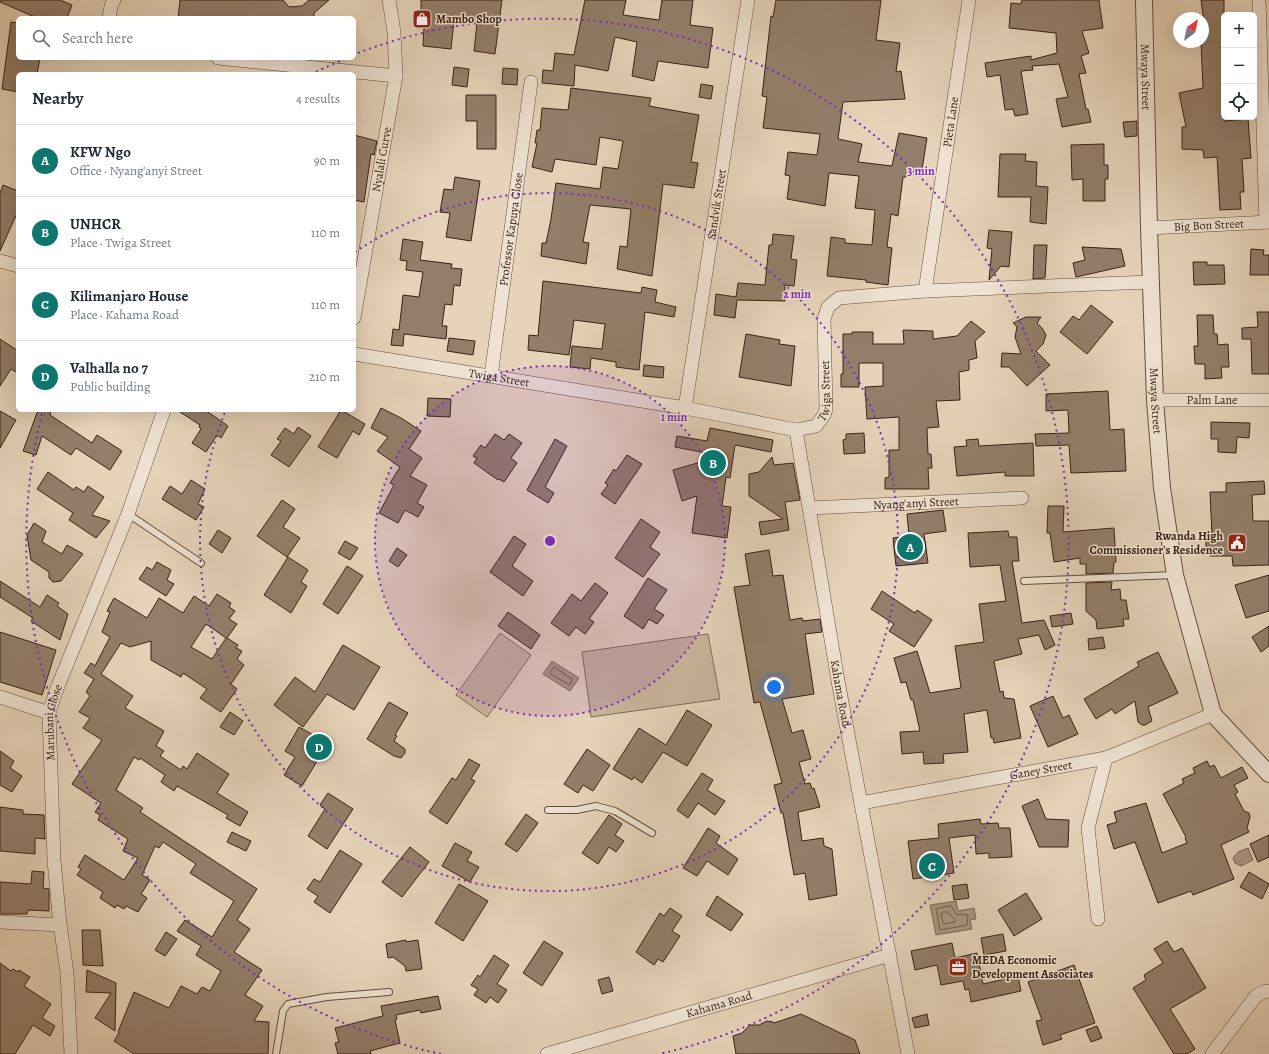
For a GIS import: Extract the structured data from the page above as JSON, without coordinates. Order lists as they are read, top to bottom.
{
  "streets": {
    "street": [
      "Mwaya Street",
      "Pieta Lane",
      "Nyalali Curve",
      "Sandvik Street",
      "Big Bon Street",
      "Professor Kapuya Close",
      "Twiga Street",
      "Palm Lane",
      "Nyang'anyi Street",
      "Kahama Road",
      "Marubani Close",
      "Ganey Street"
    ]
  },
  "crossings": [
    ["Mwaya Street", "Big Bon Street"],
    ["Mwaya Street", "Twiga Street"],
    ["Mwaya Street", "Palm Lane"],
    ["Mwaya Street", "Ganey Street"],
    ["Pieta Lane", "Twiga Street"],
    ["Sandvik Street", "Twiga Street"],
    ["Professor Kapuya Close", "Twiga Street"],
    ["Twiga Street", "Kahama Road"],
    ["Nyang'anyi Street", "Kahama Road"],
    ["Kahama Road", "Ganey Street"]
  ],
  "places": {
    "shop": ["Mambo Shop"],
    "public building": ["Rwanda High Commissioner's Residence"],
    "office": ["MEDA Economic Development Associates"]
  },
  "north": "top right",
  "page": {
    "map_buttons": ["+", "−"],
    "search": "Search here",
    "heading": ["Nearby", "4 results"],
    "list": [
      {
        "mark": "A",
        "name": "KFW Ngo",
        "note": "Office · Nyang'anyi Street",
        "value": "90 m"
      },
      {
        "mark": "B",
        "name": "UNHCR",
        "note": "Place · Twiga Street",
        "value": "110 m"
      },
      {
        "mark": "C",
        "name": "Kilimanjaro House",
        "note": "Place · Kahama Road",
        "value": "110 m"
      },
      {
        "mark": "D",
        "name": "Valhalla no 7",
        "note": "Public building",
        "value": "210 m"
      }
    ],
    "pins": [
      "B",
      "A",
      "D",
      "C"
    ]
  },
  "rings": ["3 min", "2 min", "1 min"]
}
